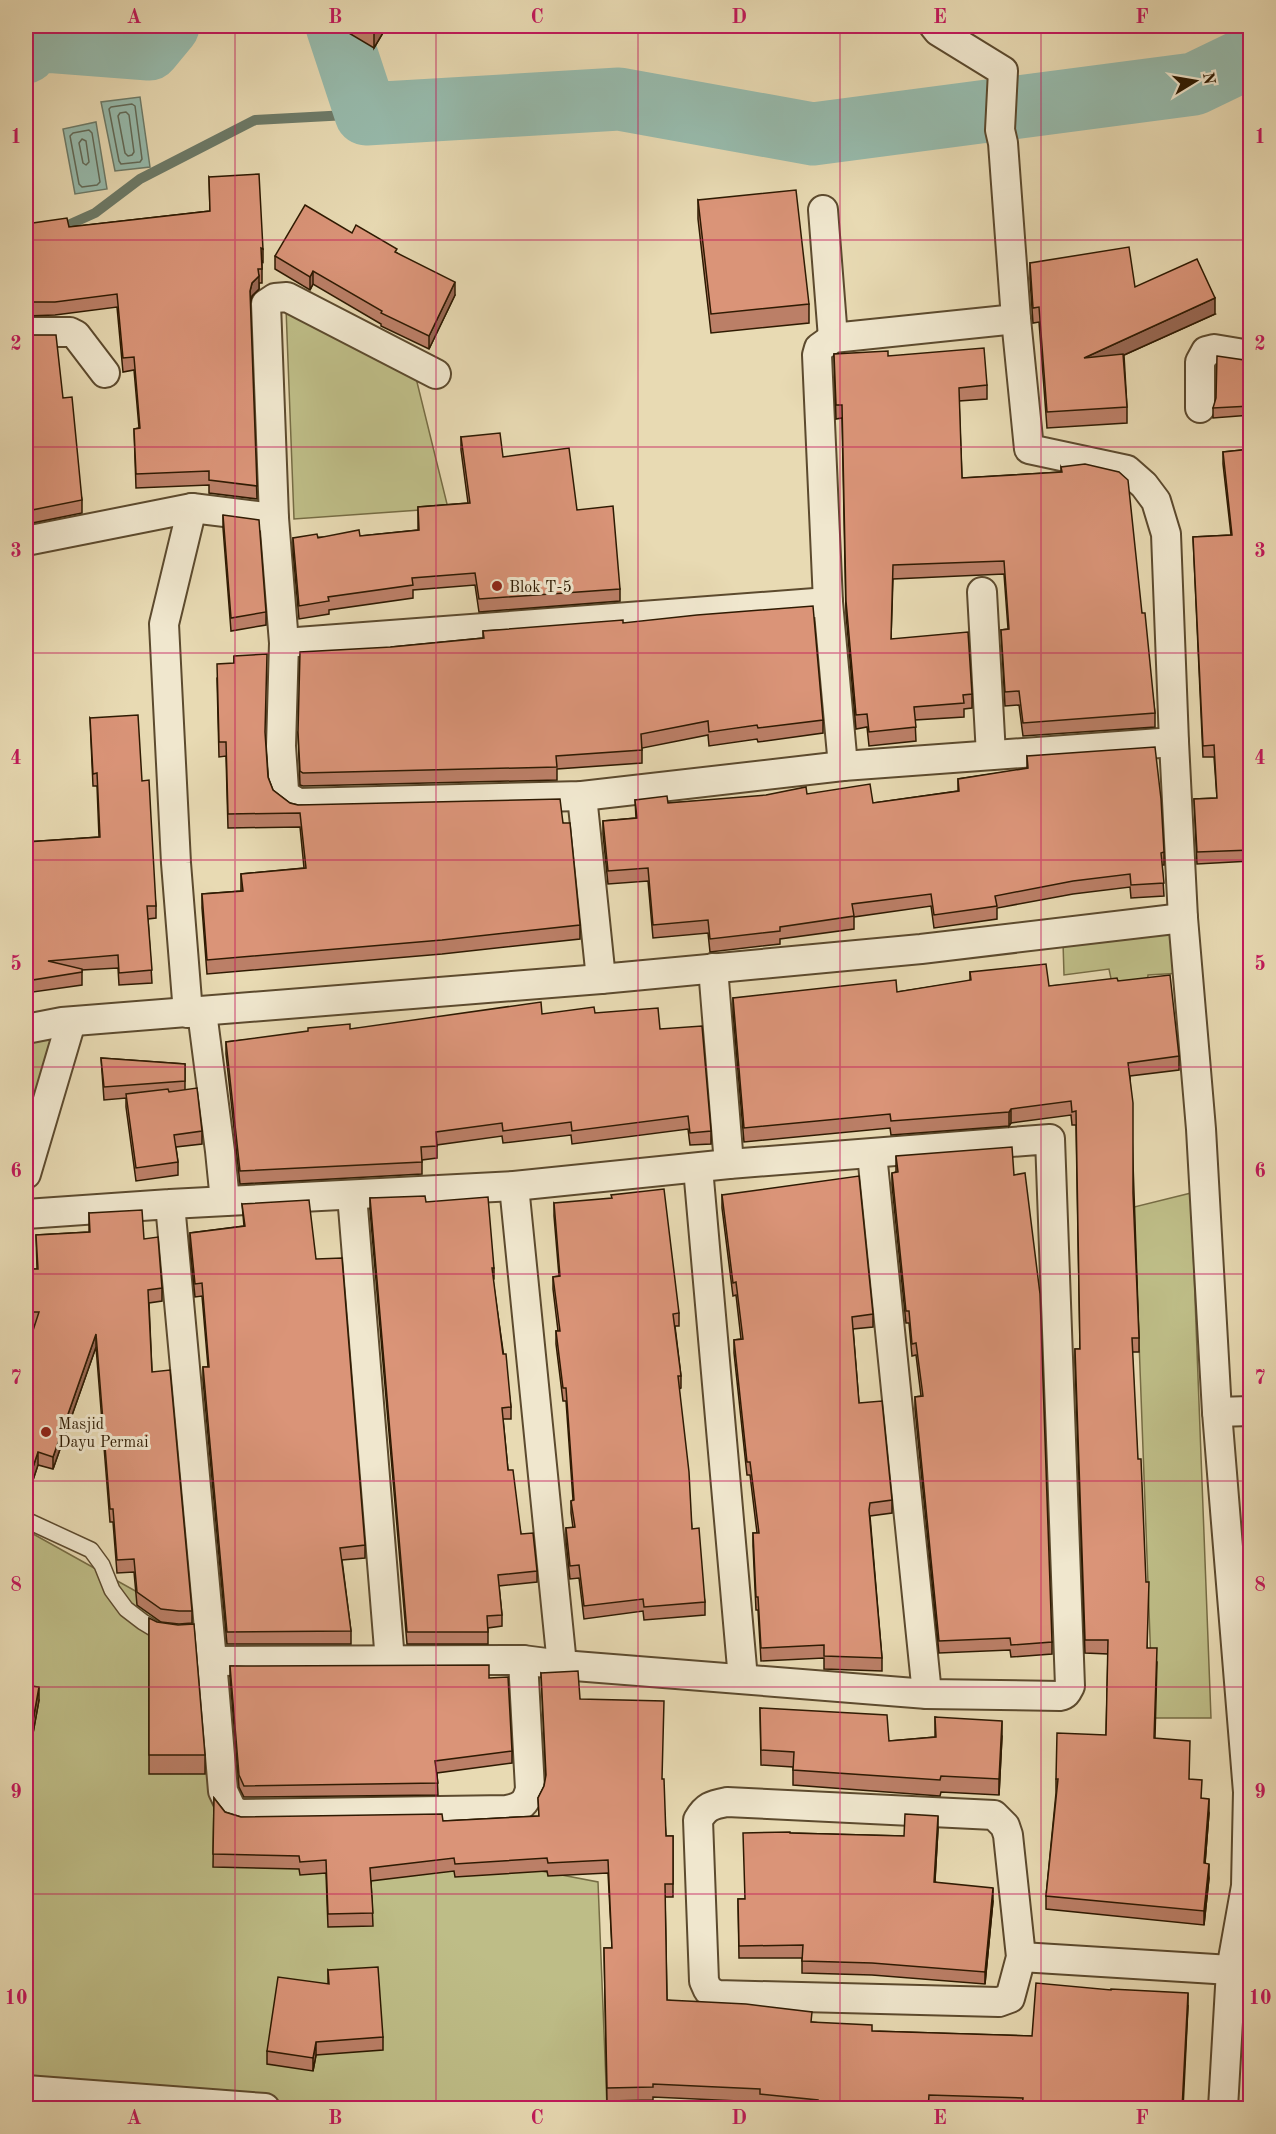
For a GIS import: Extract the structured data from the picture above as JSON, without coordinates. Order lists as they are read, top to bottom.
{
  "places": ["Blok T-5", "Masjid Dayu Permai"],
  "north": "right",
  "grid": {
    "columns": [
      "A",
      "B",
      "C",
      "D",
      "E",
      "F"
    ],
    "rows": [
      "1",
      "2",
      "3",
      "4",
      "5",
      "6",
      "7",
      "8",
      "9",
      "10"
    ]
  }
}
